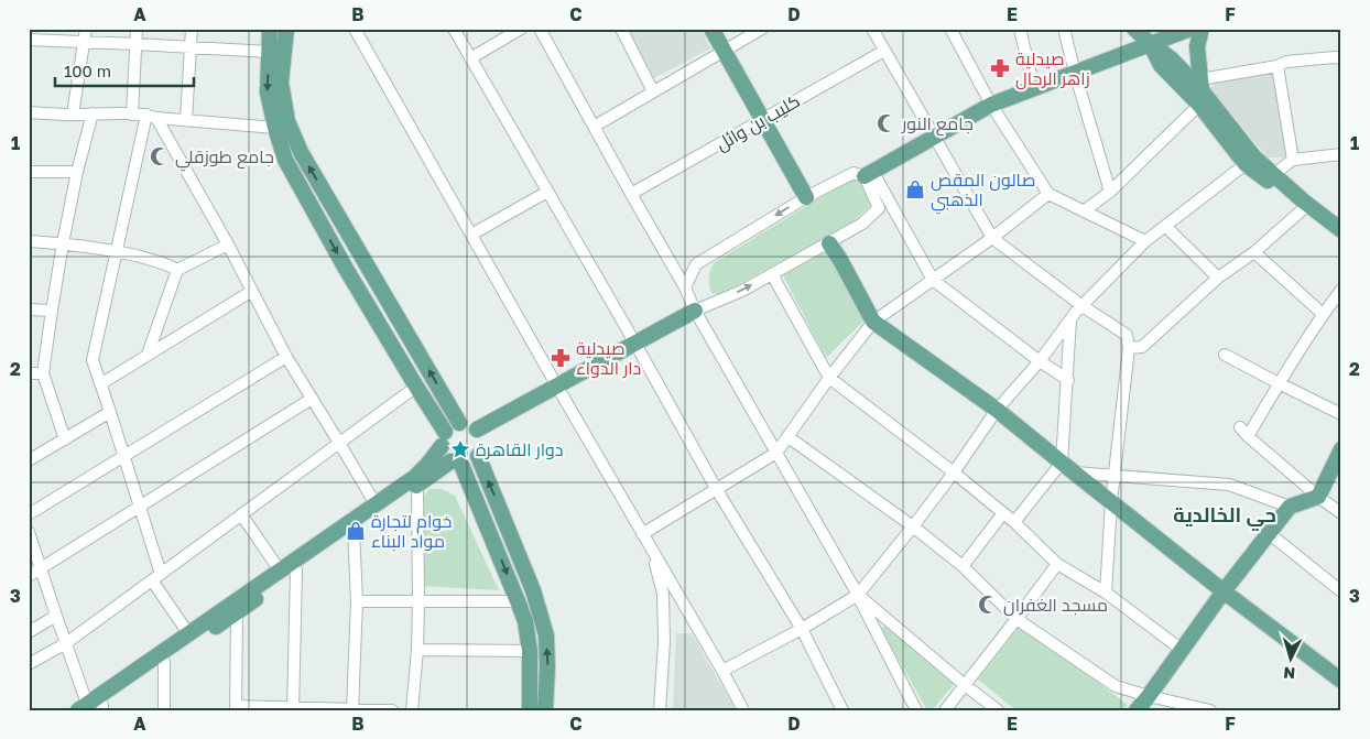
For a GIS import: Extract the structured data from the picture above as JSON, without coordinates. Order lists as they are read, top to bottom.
{
  "streets": {
    "street": ["كليب بن وائل"]
  },
  "districts": ["حي الخالدية"],
  "places": {
    "pharmacy": ["صيدلية زاهر الرحال", "صيدلية دار الدواء"],
    "mosque": ["جامع النور", "جامع طوزقلي", "مسجد الغفران"],
    "shop": ["صالون المقص الذهبي", "خوام لتجارة مواد البناء"],
    "place": ["دوار القاهرة"]
  },
  "scale_bar": "100 m",
  "north": "bottom",
  "grid": {
    "columns": [
      "A",
      "B",
      "C",
      "D",
      "E",
      "F"
    ],
    "rows": ["1", "2", "3"]
  }
}
